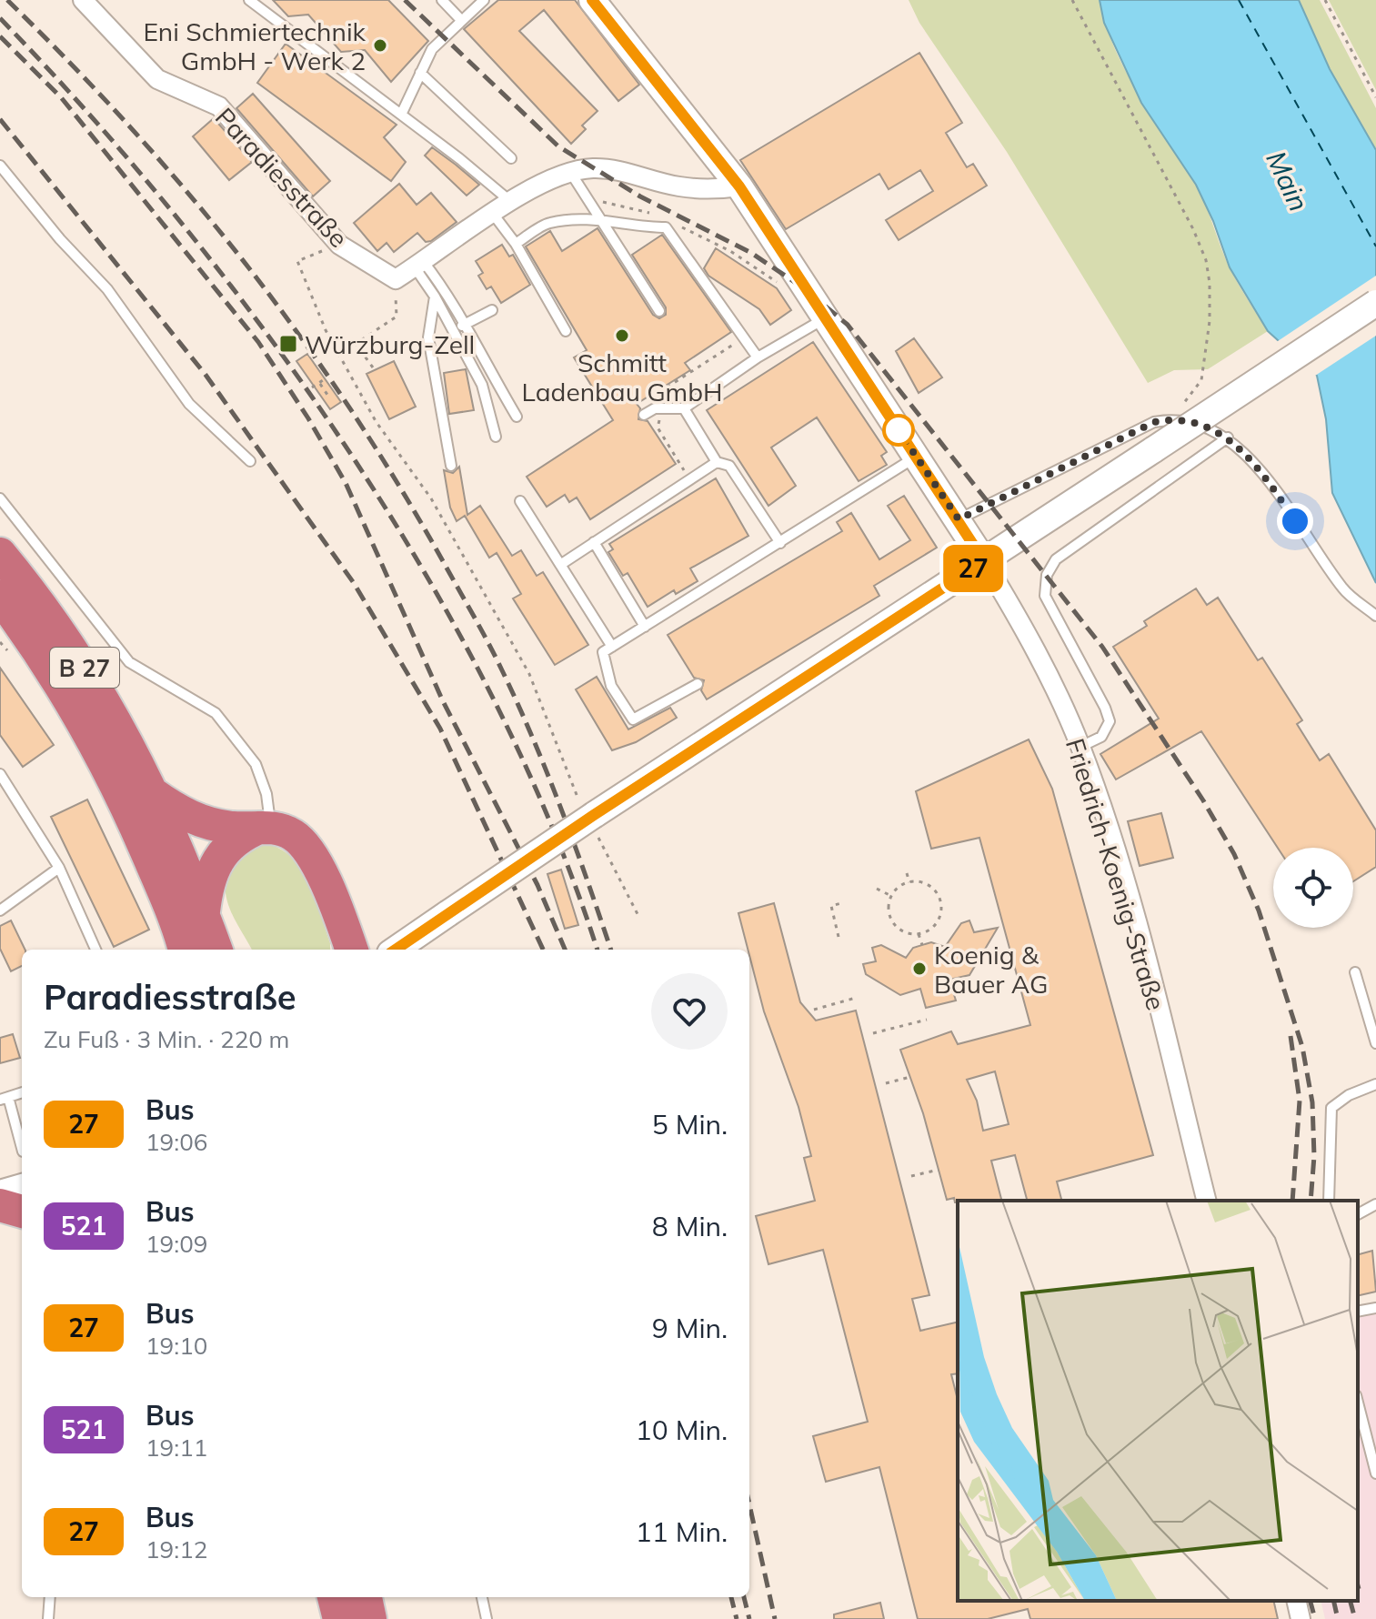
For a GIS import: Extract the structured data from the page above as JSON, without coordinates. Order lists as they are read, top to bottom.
{
  "streets": {
    "highway": ["B 27"],
    "street": ["Paradiesstraße", "Friedrich-Koenig-Straße"]
  },
  "water": ["Main"],
  "places": {
    "other": ["Eni Schmiertechnik GmbH - Werk 2", "Schmitt Ladenbau GmbH", "Koenig & Bauer AG"],
    "transit": ["Würzburg-Zell"]
  },
  "lines": ["bus line 27"],
  "page": {
    "on_map": "27",
    "heading": ["Paradiesstraße", "Zu Fuß · 3 Min. · 220 m"],
    "list": [
      {
        "mark": "27",
        "name": "Bus",
        "note": "19:06",
        "value": "5 Min."
      },
      {
        "mark": "521",
        "name": "Bus",
        "note": "19:09",
        "value": "8 Min."
      },
      {
        "mark": "27",
        "name": "Bus",
        "note": "19:10",
        "value": "9 Min."
      },
      {
        "mark": "521",
        "name": "Bus",
        "note": "19:11",
        "value": "10 Min."
      },
      {
        "mark": "27",
        "name": "Bus",
        "note": "19:12",
        "value": "11 Min."
      }
    ]
  }
}
